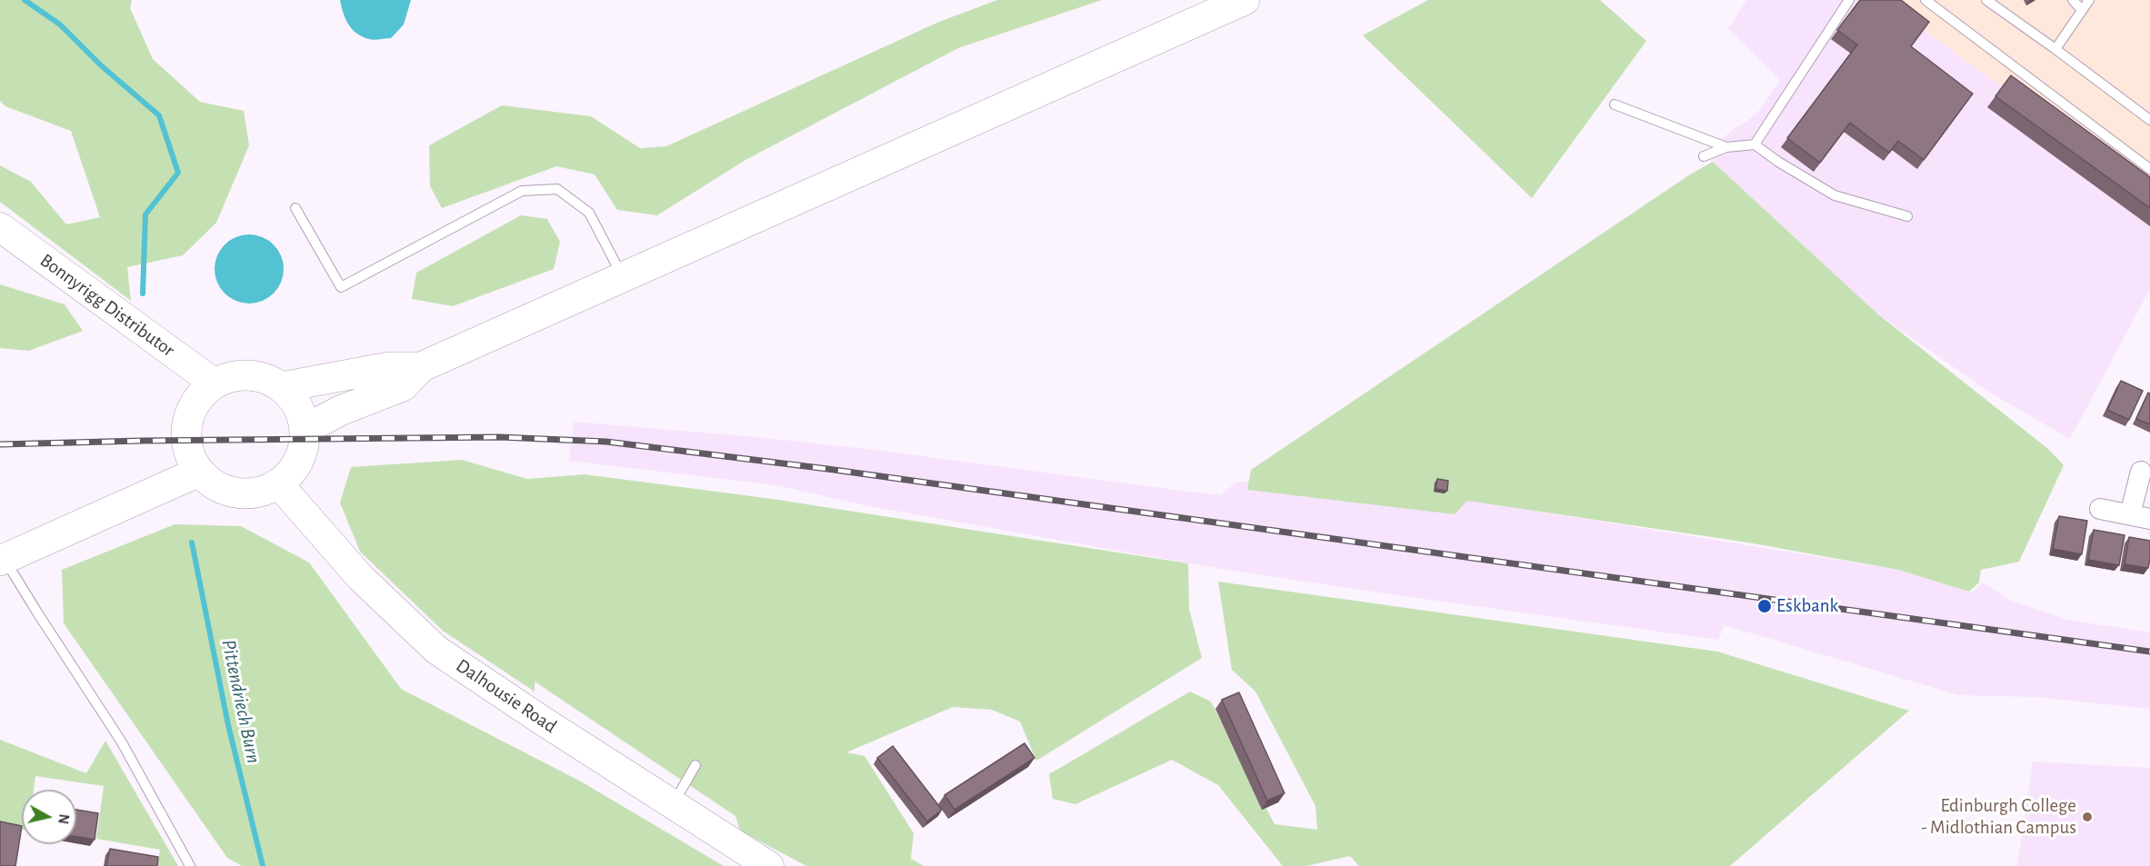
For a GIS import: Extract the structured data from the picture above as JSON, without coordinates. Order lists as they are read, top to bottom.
{
  "streets": {
    "main road": ["Bonnyrigg Distributor", "Dalhousie Road"]
  },
  "crossings": [
    ["Bonnyrigg Distributor", "Dalhousie Road"]
  ],
  "water": ["Pittendriech Burn"],
  "places": ["Eskbank", "Edinburgh College - Midlothian Campus"],
  "north": "right"
}
